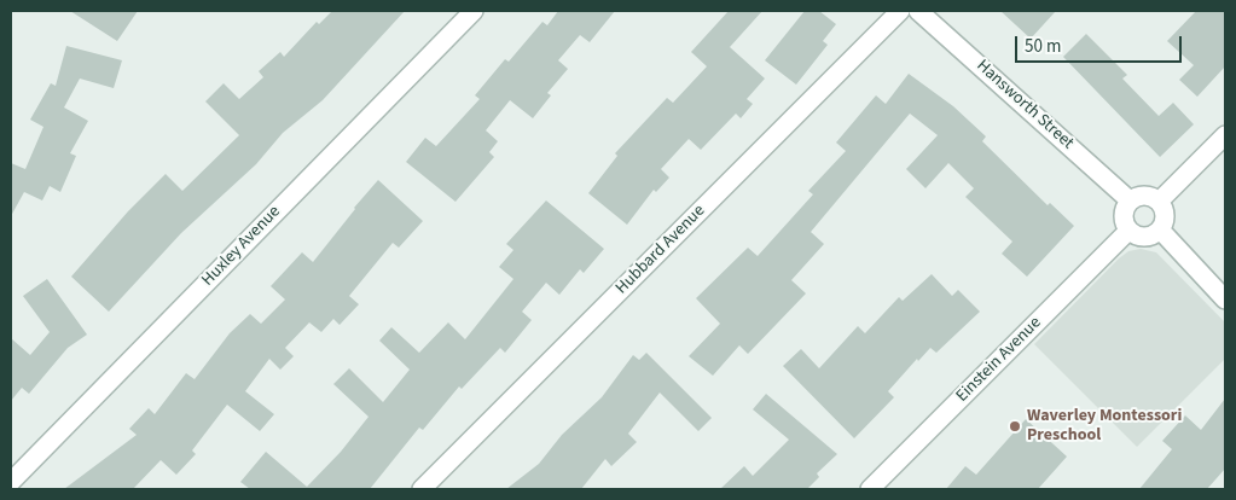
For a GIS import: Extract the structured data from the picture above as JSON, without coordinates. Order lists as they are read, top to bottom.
{
  "streets": {
    "street": [
      "Hansworth Street",
      "Huxley Avenue",
      "Hubbard Avenue",
      "Einstein Avenue"
    ]
  },
  "crossings": [
    ["Hansworth Street", "Einstein Avenue"]
  ],
  "places": ["Waverley Montessori Preschool"],
  "scale_bar": "50 m"
}
